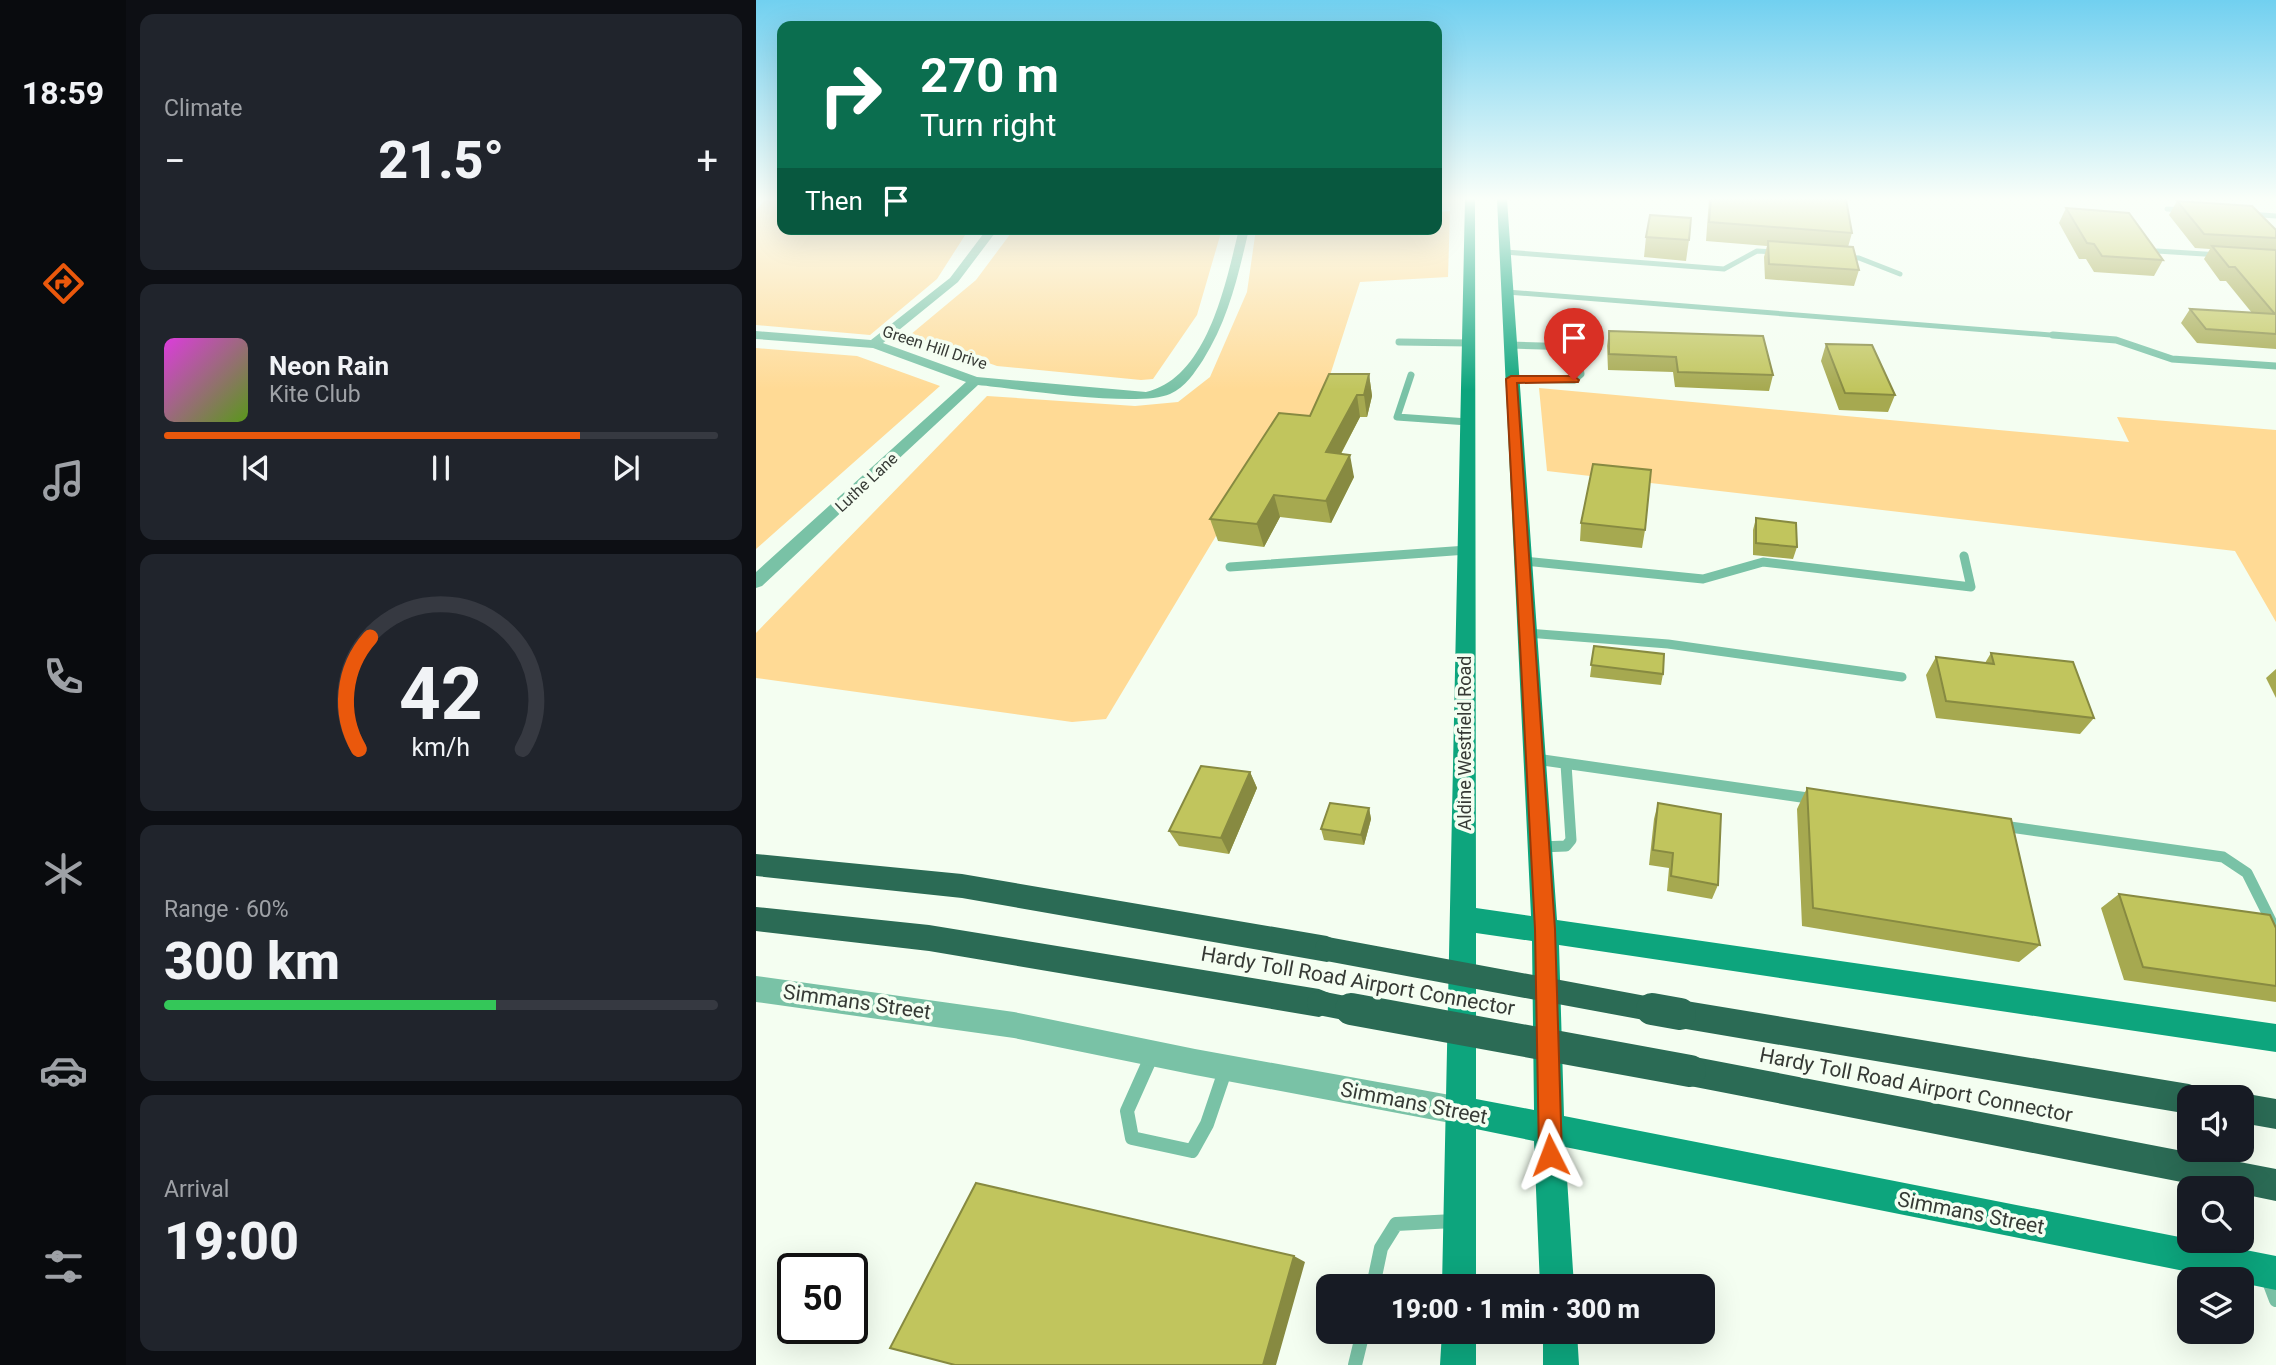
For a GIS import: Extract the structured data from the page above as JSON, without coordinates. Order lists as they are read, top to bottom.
{
  "streets": {
    "highway": ["Hardy Toll Road Airport Connector"],
    "main road": ["Aldine Westfield Road", "Simmans Street"],
    "street": ["Green Hill Drive", "Luthe Lane"]
  },
  "crossings": [
    ["Green Hill Drive", "Luthe Lane"],
    ["Aldine Westfield Road", "Simmans Street"]
  ],
  "page": {
    "tabs": "18:59",
    "tile": [
      "Climate",
      ["Range · 60%", "300 km"],
      ["Arrival", "19:00"]
    ],
    "turn": ["270 m", "Turn right"],
    "heat": ["−", "21.5°", "+"],
    "then": "Then",
    "song": ["Neon Rain", "Kite Club"],
    "limit": "50",
    "trip": "19:00 · 1 min · 300 m",
    "gauge": ["42", "km/h"]
  }
}
